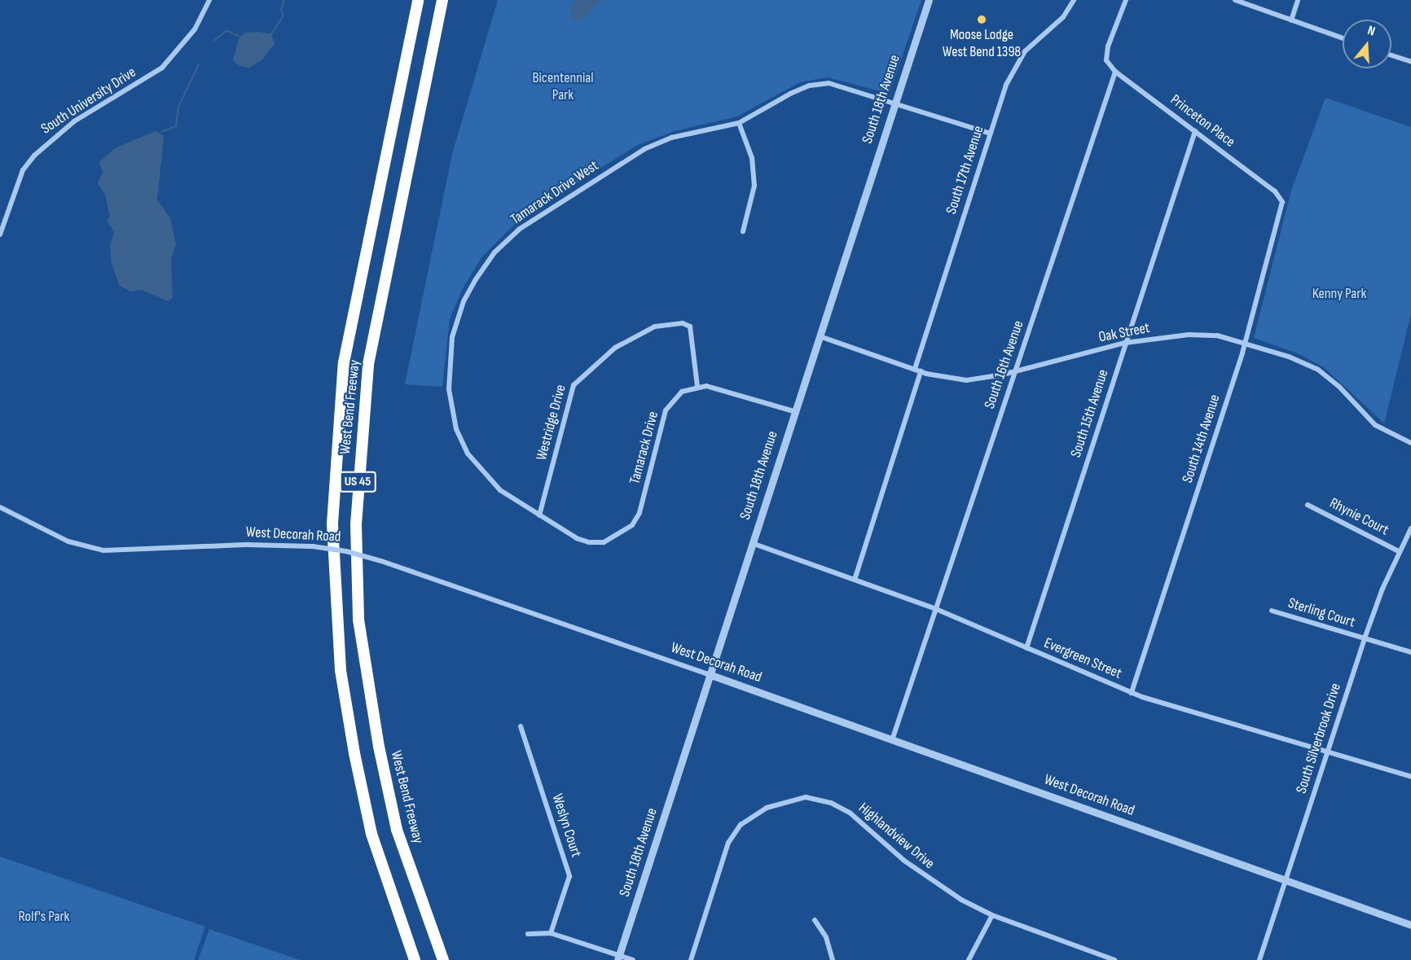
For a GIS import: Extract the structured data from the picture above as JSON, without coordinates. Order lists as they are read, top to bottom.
{
  "streets": {
    "highway": ["West Bend Freeway", "US 45"],
    "street": [
      "South 18th Avenue",
      "South University Drive",
      "Princeton Place",
      "South 17th Avenue",
      "Tamarack Drive West",
      "Oak Street",
      "South 16th Avenue",
      "South 15th Avenue",
      "Westridge Drive",
      "South 14th Avenue",
      "Tamarack Drive",
      "Rhynie Court",
      "West Decorah Road",
      "Sterling Court",
      "Evergreen Street",
      "South Silverbrook Drive",
      "Weslyn Court",
      "Highlandview Drive"
    ]
  },
  "crossings": [
    ["South 18th Avenue", "Tamarack Drive West"],
    ["South 18th Avenue", "Oak Street"],
    ["South 18th Avenue", "West Decorah Road"],
    ["South 18th Avenue", "Evergreen Street"],
    ["Princeton Place", "South 16th Avenue"],
    ["Princeton Place", "South 15th Avenue"],
    ["Princeton Place", "South 14th Avenue"],
    ["South 17th Avenue", "Tamarack Drive West"],
    ["South 17th Avenue", "Oak Street"],
    ["Tamarack Drive West", "Westridge Drive"],
    ["Tamarack Drive West", "Tamarack Drive"],
    ["Oak Street", "South 16th Avenue"],
    ["Oak Street", "South 15th Avenue"],
    ["Oak Street", "South 14th Avenue"],
    ["South 16th Avenue", "West Decorah Road"],
    ["South 16th Avenue", "Evergreen Street"],
    ["South 15th Avenue", "Evergreen Street"],
    ["Westridge Drive", "Tamarack Drive"],
    ["South 14th Avenue", "Evergreen Street"],
    ["Rhynie Court", "South Silverbrook Drive"],
    ["West Decorah Road", "South Silverbrook Drive"],
    ["Sterling Court", "South Silverbrook Drive"],
    ["Evergreen Street", "South Silverbrook Drive"]
  ],
  "parks": ["Bicentennial Park", "Kenny Park", "Rolf's Park"],
  "places": ["Moose Lodge West Bend 1398"],
  "north": "top"
}
